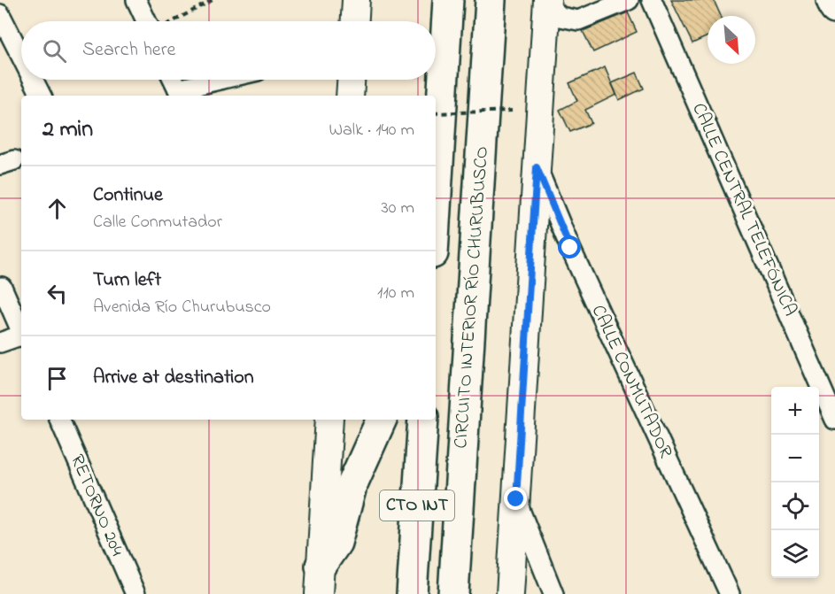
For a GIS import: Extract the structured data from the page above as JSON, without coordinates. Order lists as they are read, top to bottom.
{
  "streets": {
    "main road": ["CIRCUITO INTERIOR RÍO CHURUBUSCO", "CTO INT"],
    "street": ["CALLE CENTRAL TELEFÓNICA", "CALLE CONMUTADOR", "RETORNO 204"]
  },
  "north": "bottom right",
  "page": {
    "search": "Search here",
    "heading": ["2 min", "Walk · 140 m"],
    "list": [
      ["Continue", "Calle Conmutador", "30 m"],
      ["Turn left", "Avenida Río Churubusco", "110 m"],
      "Arrive at destination"
    ],
    "map_buttons": ["+", "−"]
  }
}
